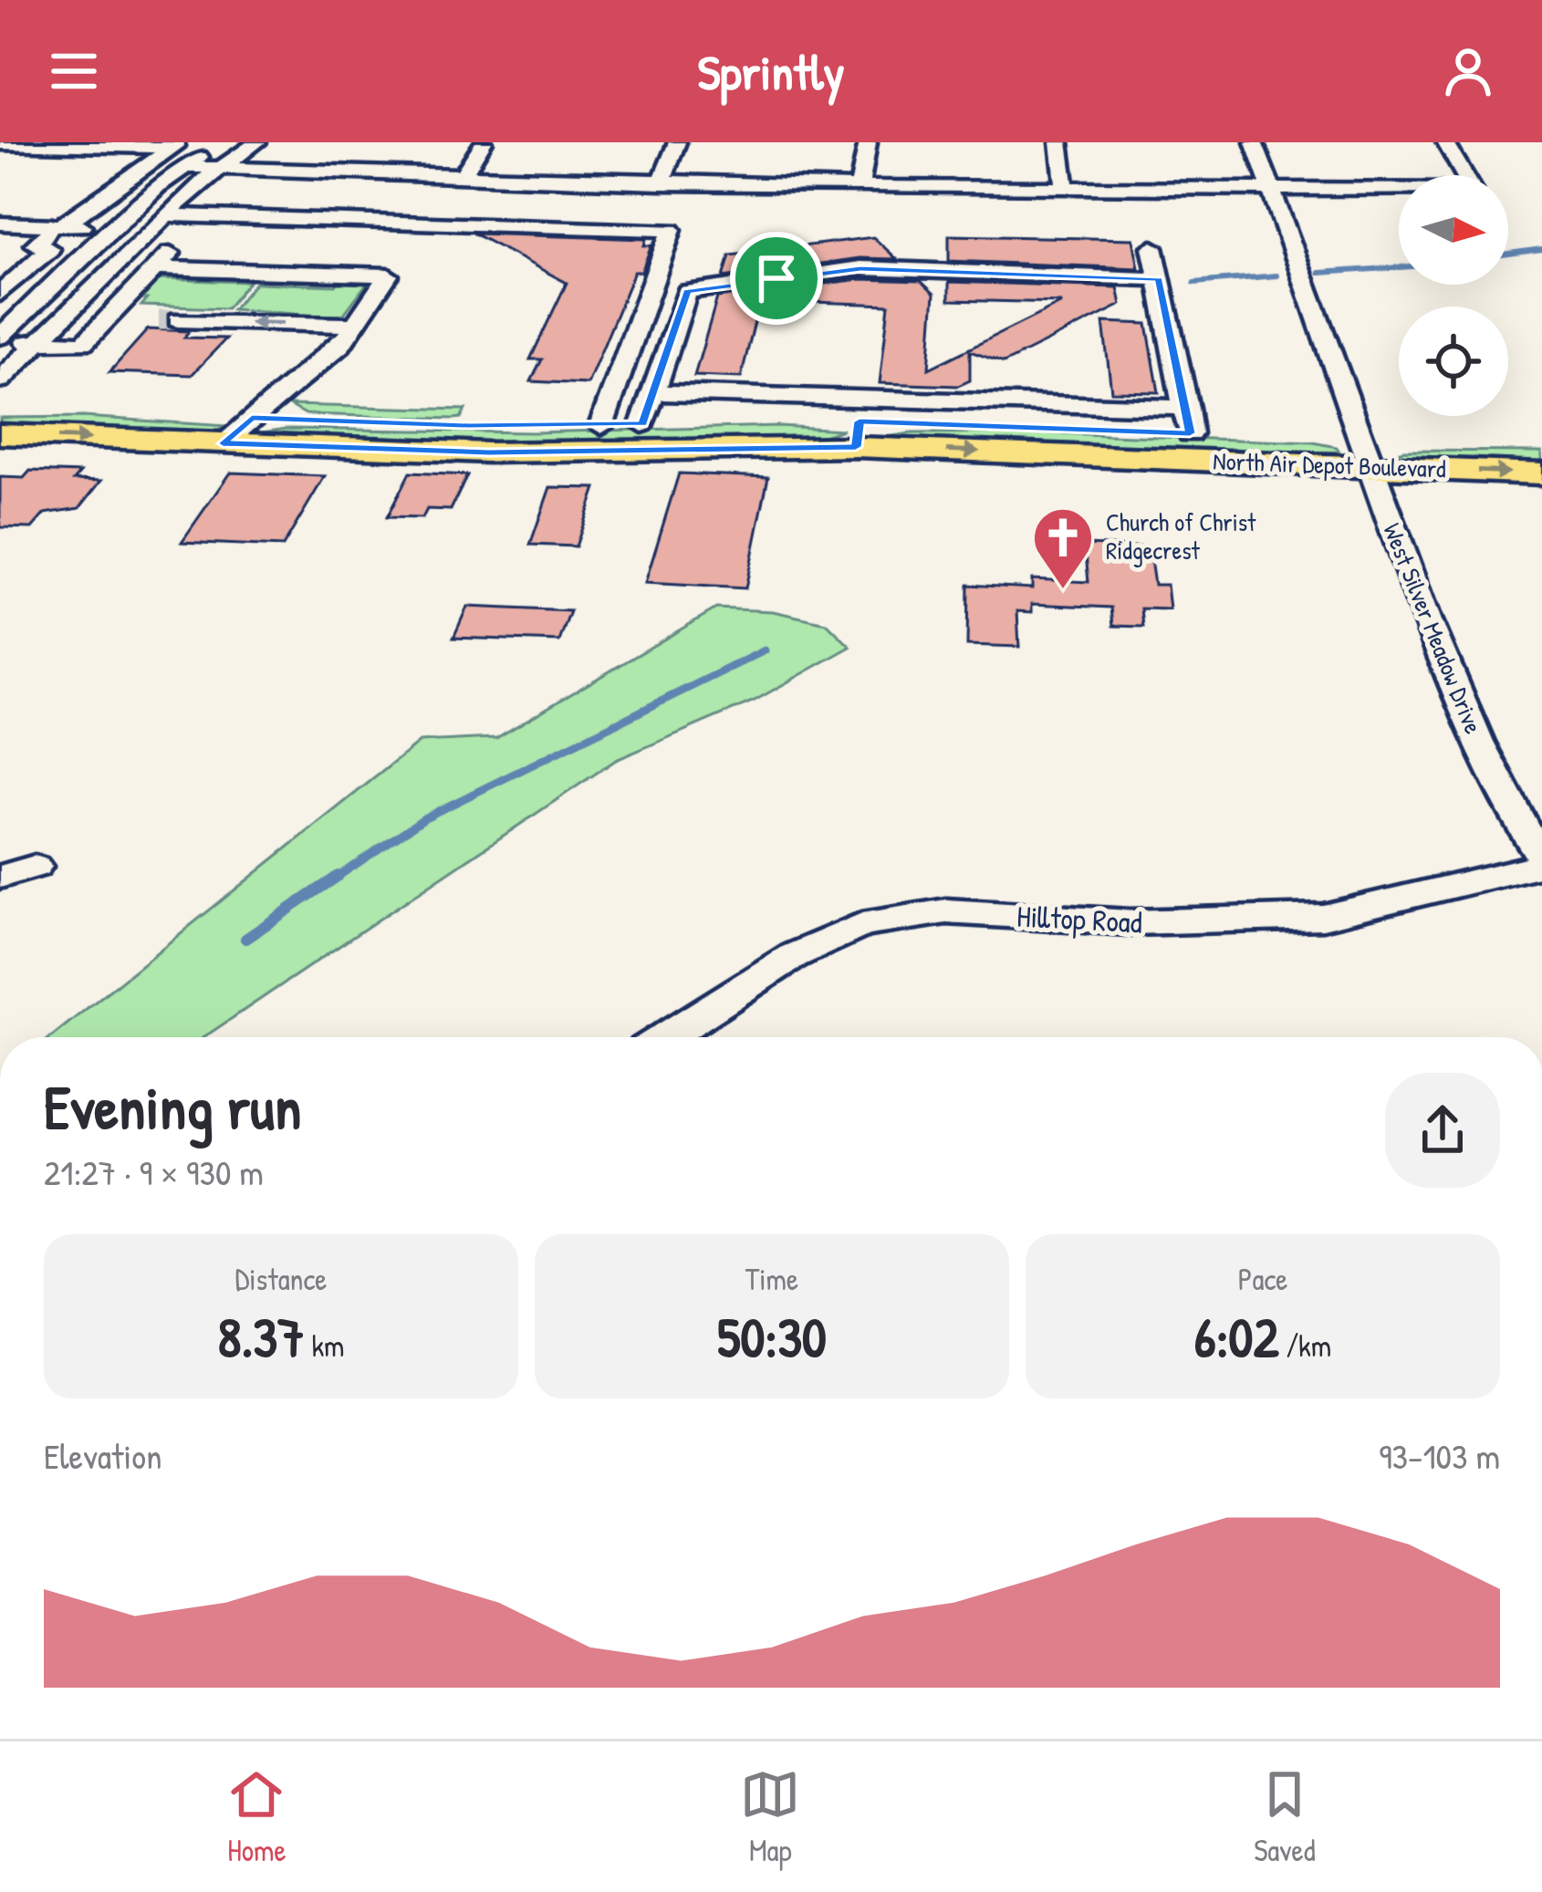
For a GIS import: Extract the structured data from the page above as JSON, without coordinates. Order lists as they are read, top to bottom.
{
  "streets": {
    "main road": ["North Air Depot Boulevard"],
    "street": ["West Silver Meadow Drive", "Hilltop Road"]
  },
  "crossings": [
    ["North Air Depot Boulevard", "West Silver Meadow Drive"],
    ["West Silver Meadow Drive", "Hilltop Road"]
  ],
  "places": {
    "church": ["Church of Christ Ridgecrest"]
  },
  "north": "right",
  "page": {
    "header": "Sprintly",
    "heading": ["Evening run", "21:27 · 9 × 930 m"],
    "stats": [
      ["Distance", "8.37 km"],
      ["Time", "50:30"],
      ["Pace", "6:02 /km"]
    ],
    "chart": ["Elevation", "93–103 m"],
    "tabs": ["Home", "Map", "Saved"]
  }
}
